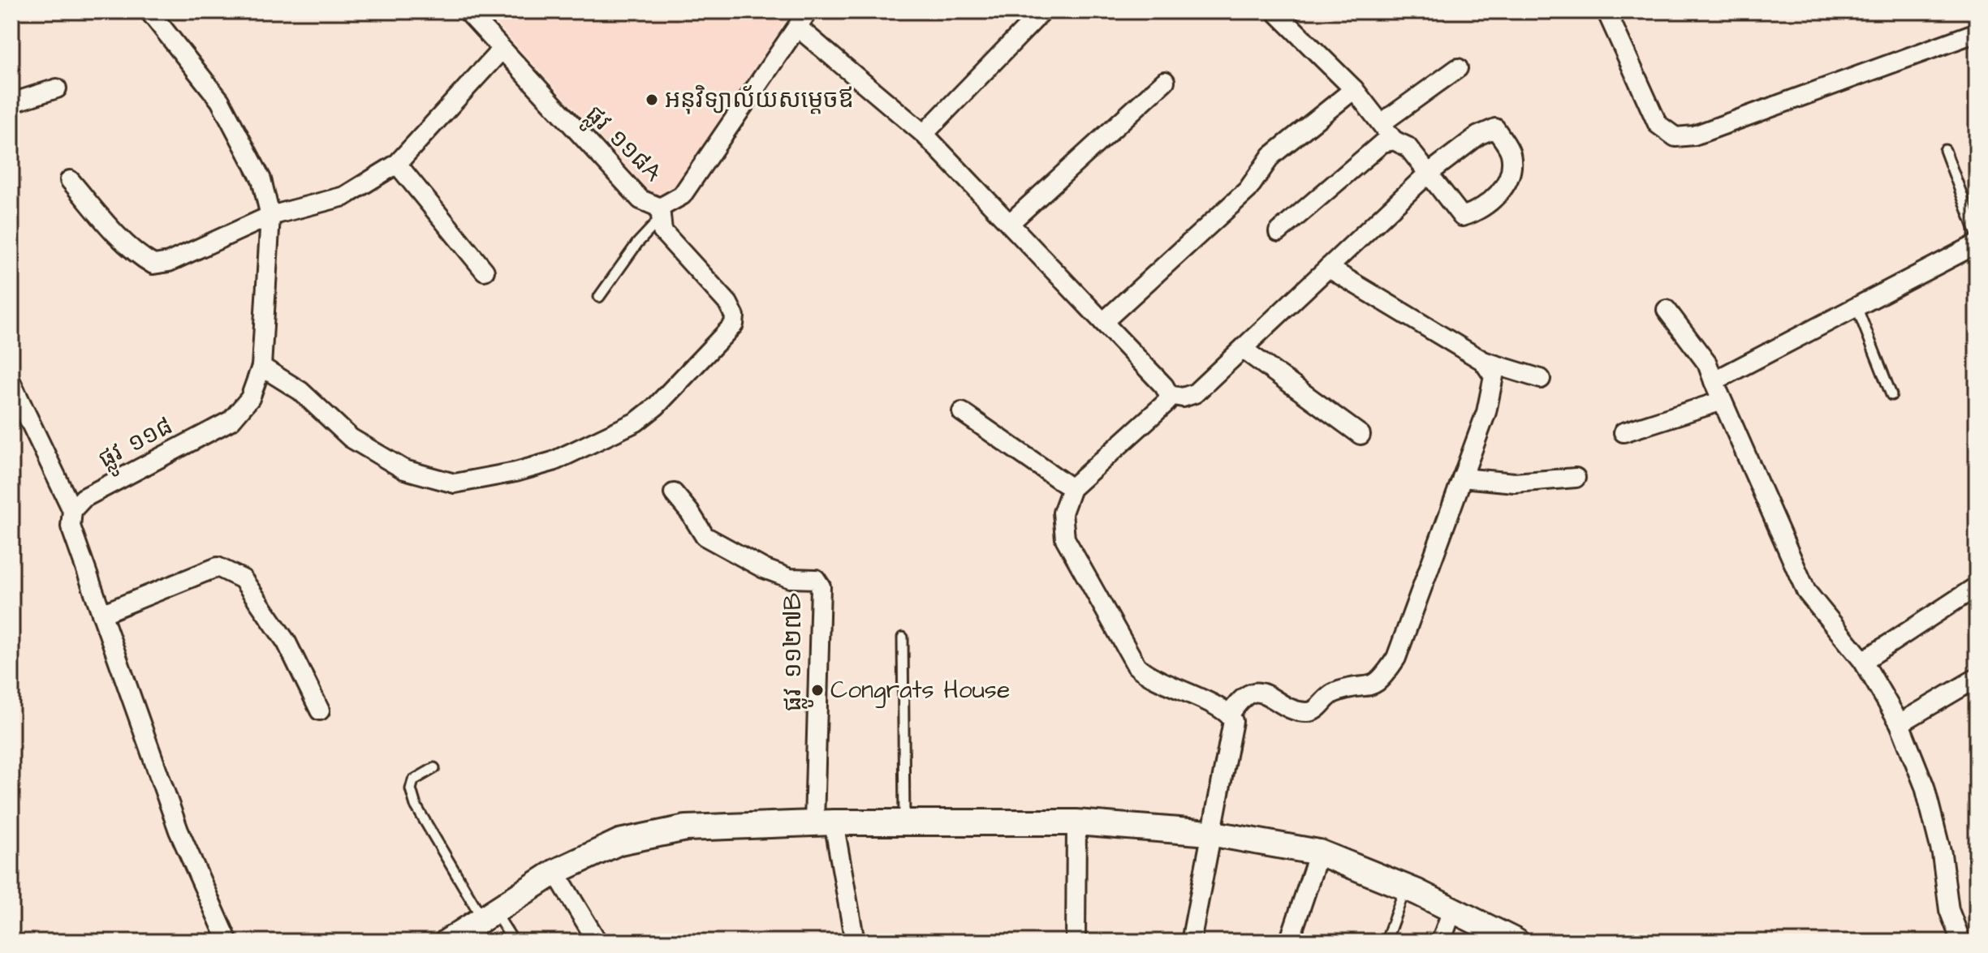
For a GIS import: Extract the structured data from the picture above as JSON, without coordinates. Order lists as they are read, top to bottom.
{
  "streets": {
    "street": ["ផ្លូវ ១១៨A", "ផ្លូវ ១១៨", "ផ្លូវ ១១២៧B"]
  },
  "places": ["អនុវិទ្យាល័យសម្តេចឪ", "Congrats House"]
}
